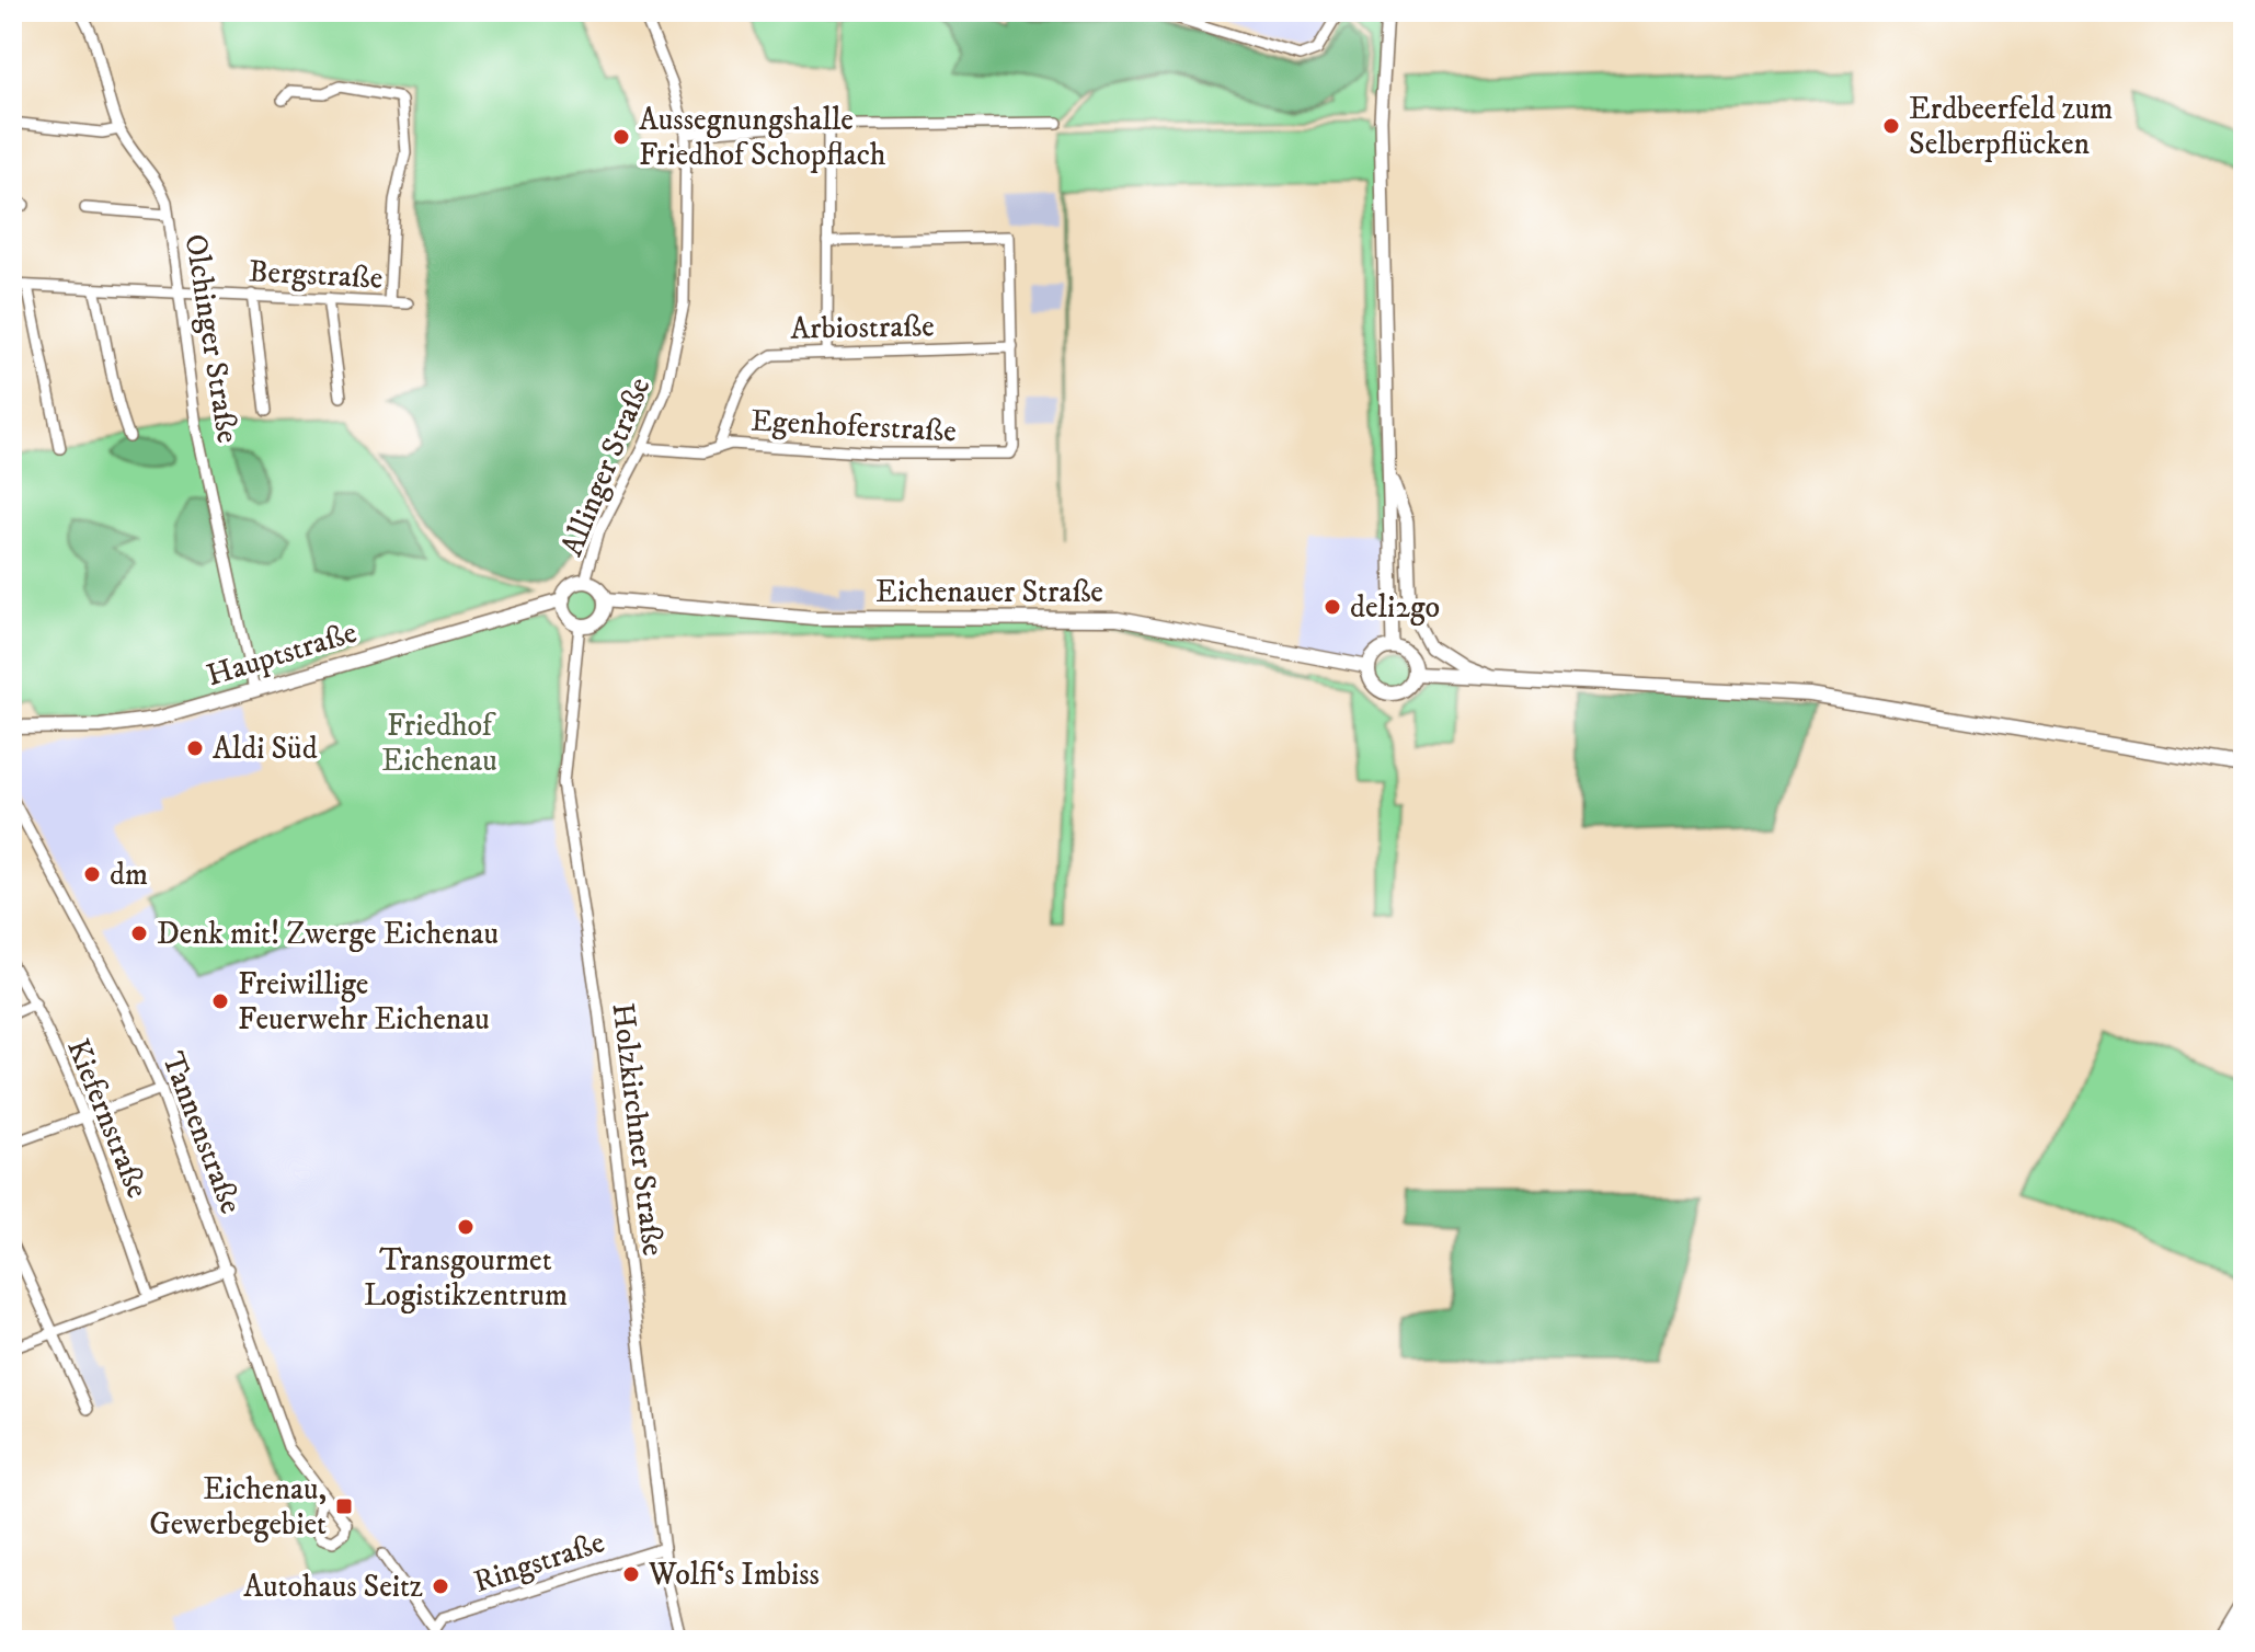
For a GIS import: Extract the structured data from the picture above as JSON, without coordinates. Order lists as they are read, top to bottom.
{
  "streets": {
    "main road": ["Eichenauer Straße", "Hauptstraße"],
    "street": [
      "Bergstraße",
      "Arbiostraße",
      "Olchinger Straße",
      "Egenhoferstraße",
      "Allinger Straße",
      "Kiefernstraße",
      "Holzkirchner Straße",
      "Tannenstraße",
      "Ringstraße"
    ]
  },
  "crossings": [
    ["Bergstraße", "Olchinger Straße"],
    ["Arbiostraße", "Egenhoferstraße"],
    ["Olchinger Straße", "Hauptstraße"],
    ["Egenhoferstraße", "Allinger Straße"],
    ["Allinger Straße", "Eichenauer Straße"],
    ["Allinger Straße", "Hauptstraße"],
    ["Allinger Straße", "Holzkirchner Straße"],
    ["Eichenauer Straße", "Hauptstraße"],
    ["Eichenauer Straße", "Holzkirchner Straße"],
    ["Hauptstraße", "Holzkirchner Straße"],
    ["Holzkirchner Straße", "Ringstraße"]
  ],
  "parks": ["Friedhof Eichenau"],
  "places": {
    "other": [
      "Erdbeerfeld zum Selberpflücken",
      "Aussegnungshalle Friedhof Schopflach",
      "deli2go",
      "Aldi Süd",
      "dm",
      "Denk mit! Zwerge Eichenau",
      "Freiwillige Feuerwehr Eichenau",
      "Transgourmet Logistikzentrum",
      "Wolfi‘s Imbiss",
      "Autohaus Seitz"
    ],
    "transit": ["Eichenau, Gewerbegebiet"]
  }
}
